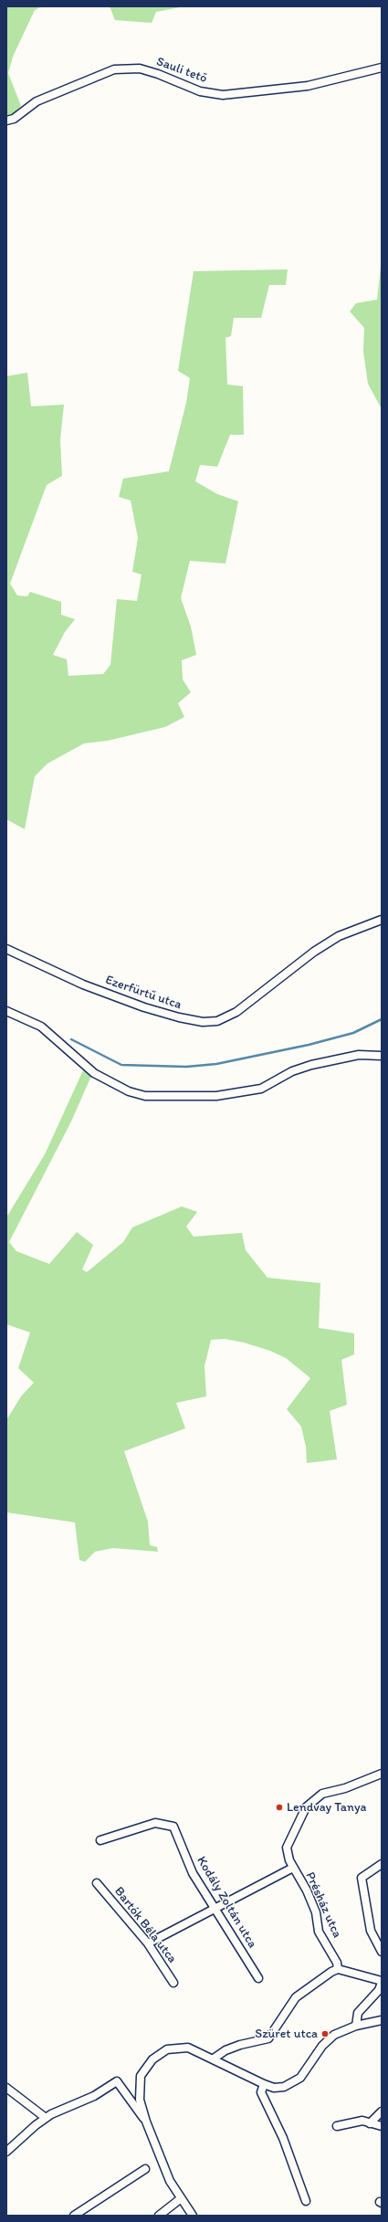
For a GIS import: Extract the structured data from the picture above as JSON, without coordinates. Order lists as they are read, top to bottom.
{
  "streets": {
    "street": [
      "Sauli tető",
      "Ezerfürtű utca",
      "Kodály Zoltán utca",
      "Présház utca",
      "Bartók Béla utca"
    ]
  },
  "places": ["Lendvay Tanya", "Szüret utca"]
}
